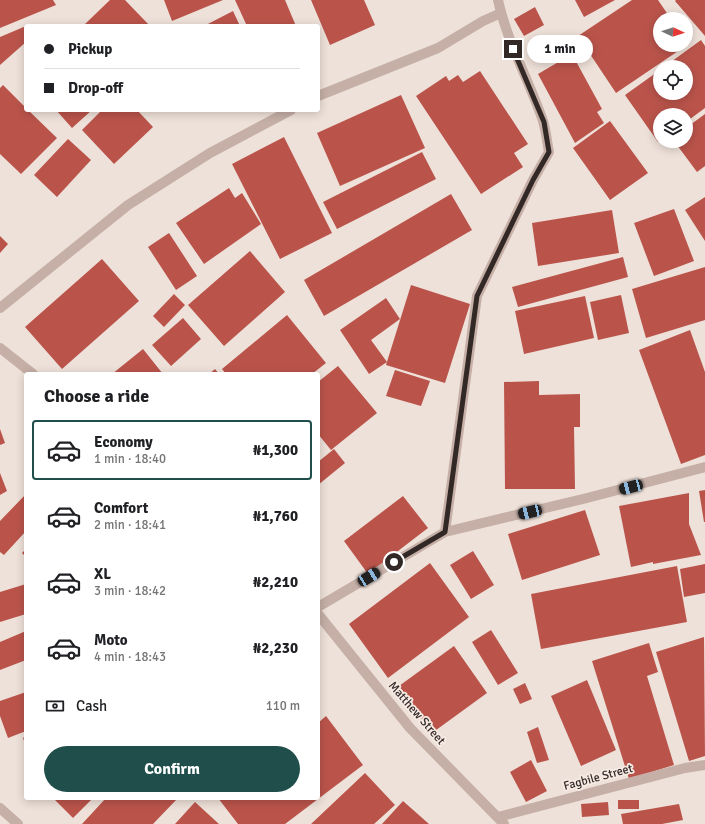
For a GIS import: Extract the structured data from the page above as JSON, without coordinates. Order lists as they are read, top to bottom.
{
  "streets": {
    "street": ["Matthew Street", "Fagbile Street"]
  },
  "crossings": [
    ["Matthew Street", "Fagbile Street"]
  ],
  "north": "right",
  "page": {
    "banner": ["Pickup", "Drop-off"],
    "bubble": "1 min",
    "heading": "Choose a ride",
    "list": [
      {
        "name": "Economy",
        "note": "1 min · 18:40",
        "value": "₦1,300"
      },
      {
        "name": "Comfort",
        "note": "2 min · 18:41",
        "value": "₦1,760"
      },
      {
        "name": "XL",
        "note": "3 min · 18:42",
        "value": "₦2,210"
      },
      {
        "name": "Moto",
        "note": "4 min · 18:43",
        "value": "₦2,230"
      }
    ],
    "pay": ["Cash", "110 m"],
    "buttons": "Confirm"
  }
}
